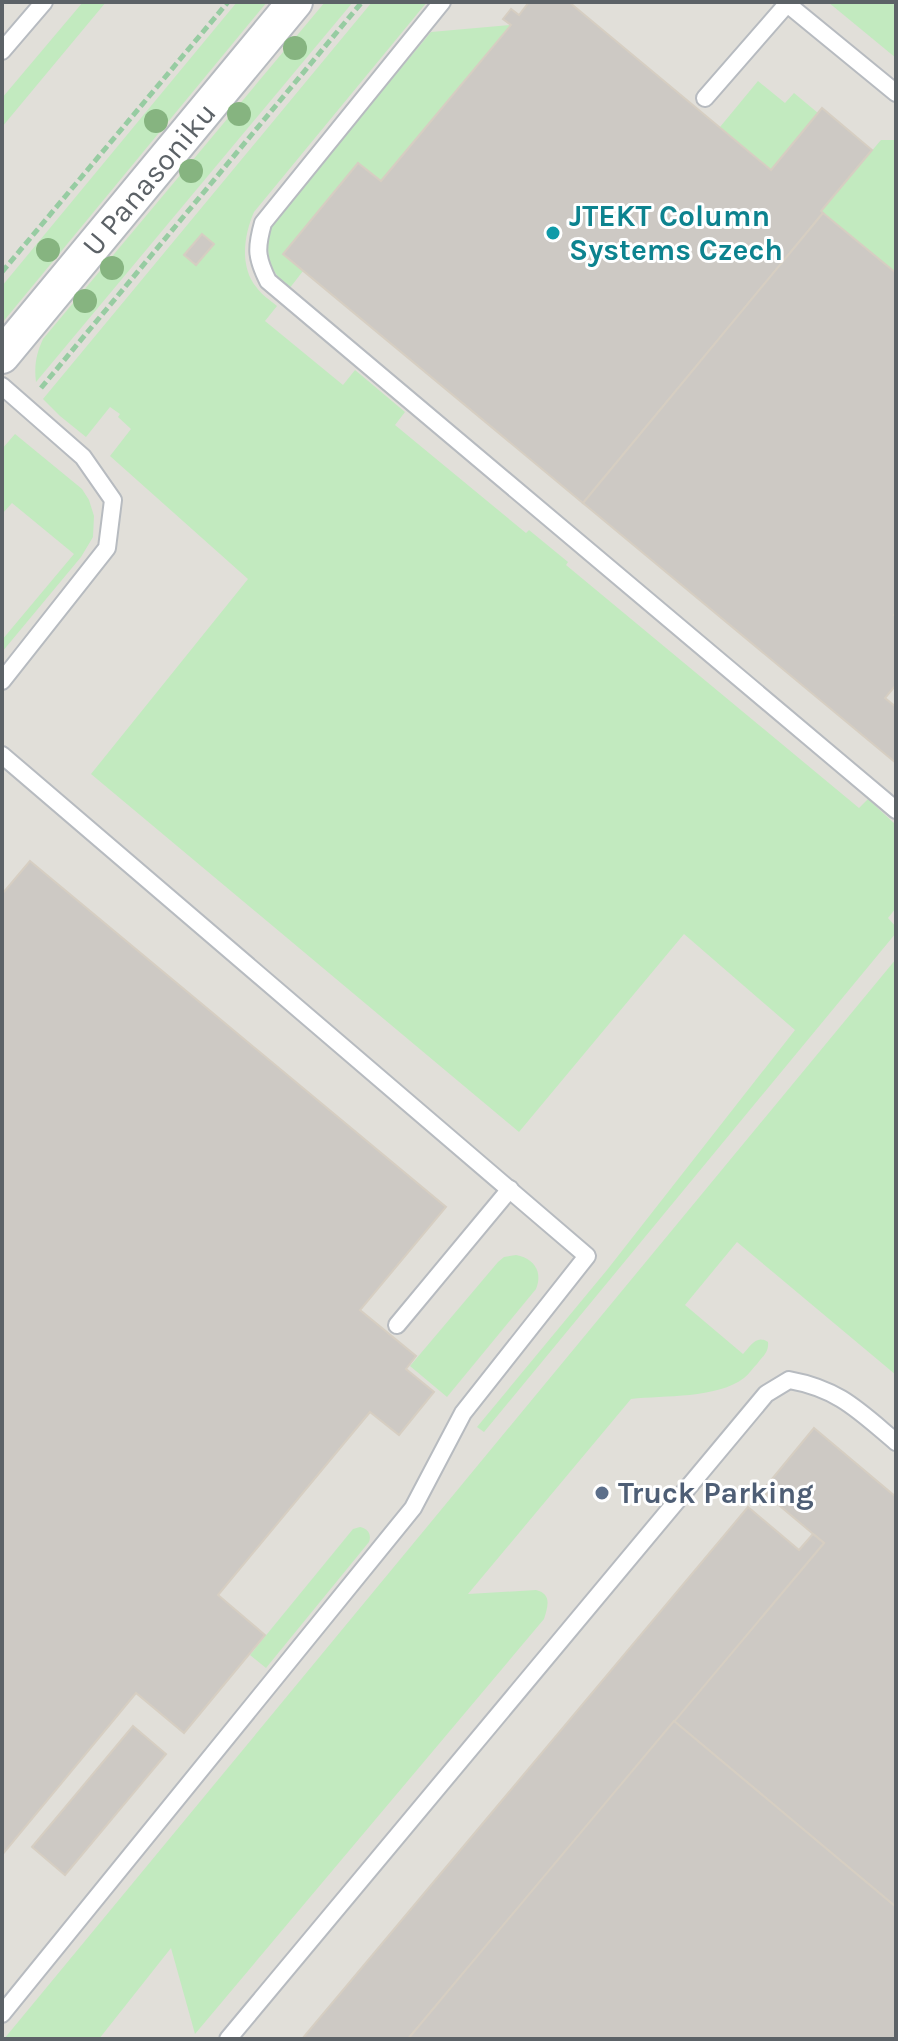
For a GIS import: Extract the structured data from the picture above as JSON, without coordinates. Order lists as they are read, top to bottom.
{
  "streets": {
    "street": ["U Panasoniku"]
  },
  "places": ["JTEKT Column Systems Czech", "Truck Parking"]
}
